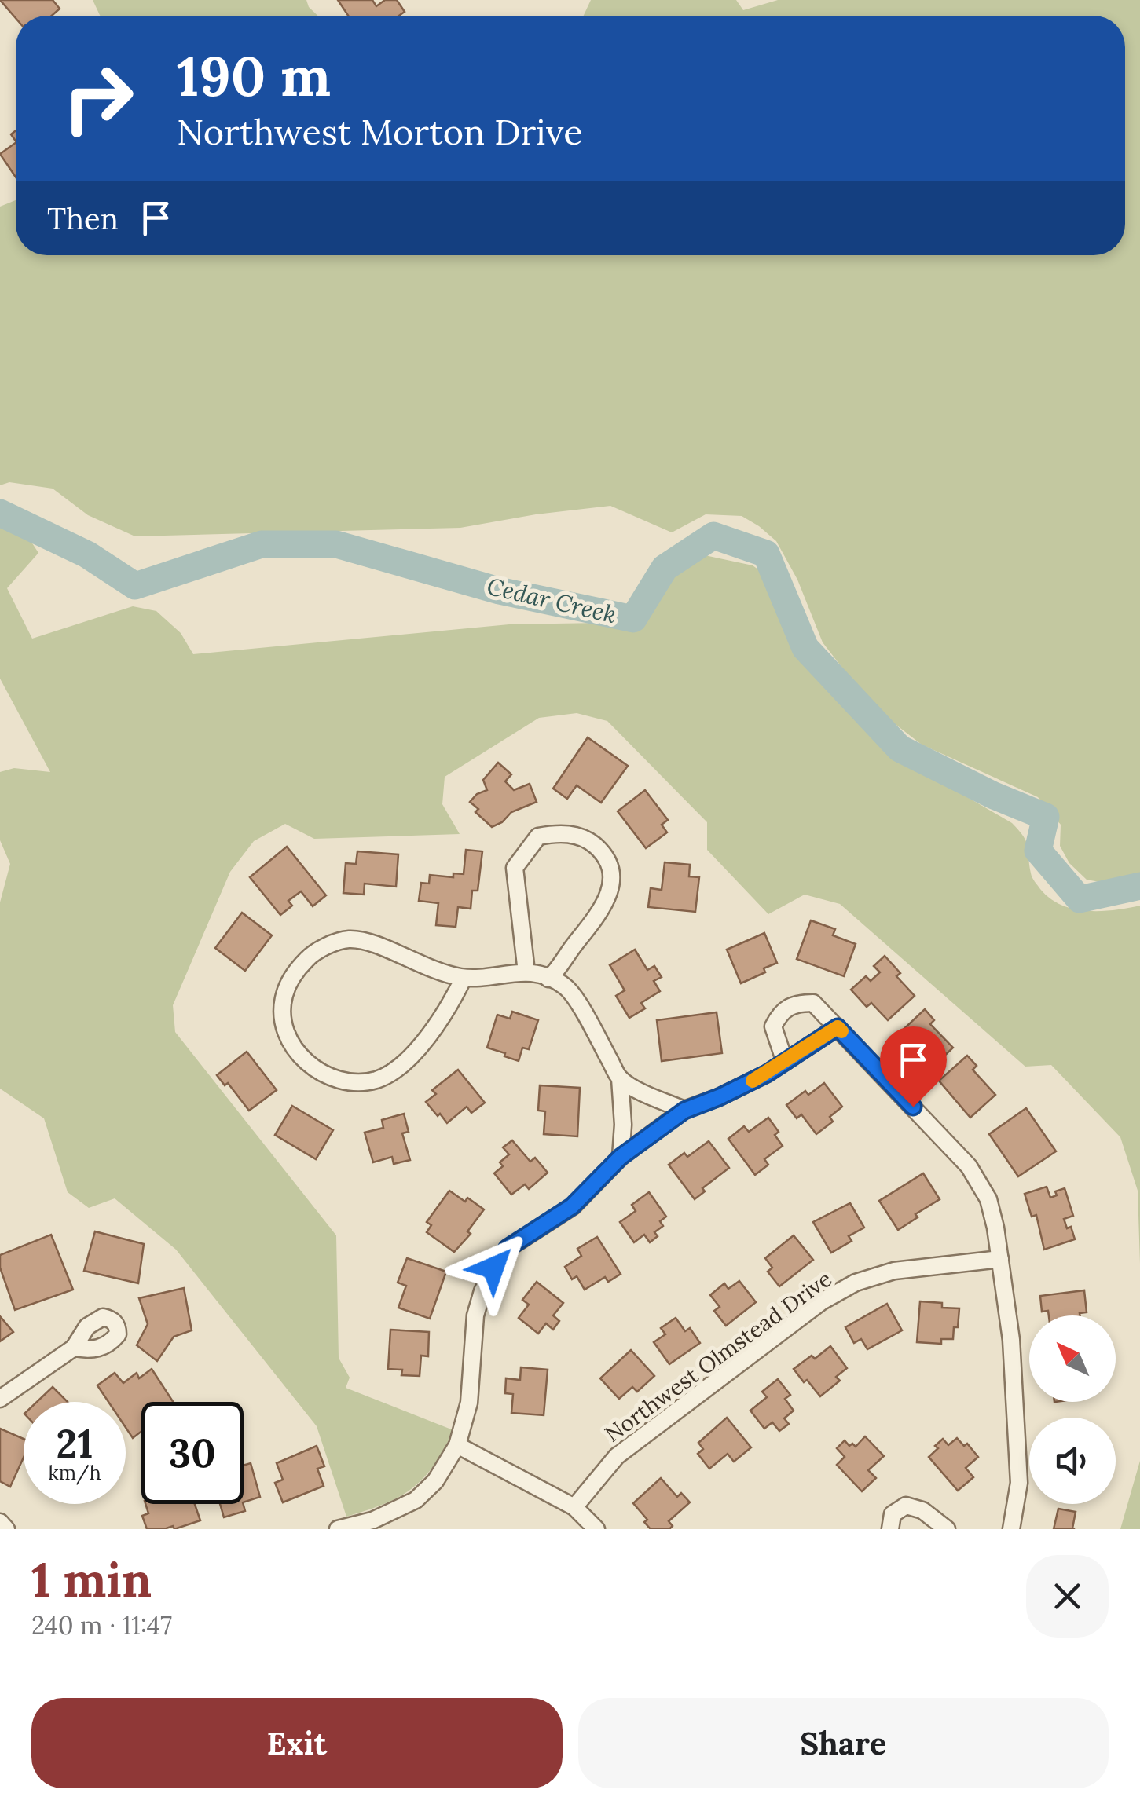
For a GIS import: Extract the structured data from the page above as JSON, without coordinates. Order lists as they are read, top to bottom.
{
  "streets": {
    "street": ["Northwest Olmstead Drive"]
  },
  "water": ["Cedar Creek"],
  "north": "top left",
  "page": {
    "turn": ["190 m", "Northwest Morton Drive"],
    "then": "Then",
    "speed": "21 km/h",
    "limit": "30",
    "heading": ["1 min", "240 m · 11:47"],
    "buttons": ["Exit", "Share"]
  }
}
